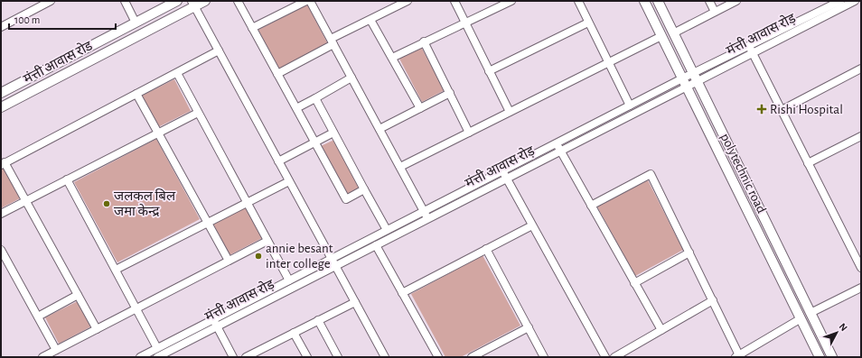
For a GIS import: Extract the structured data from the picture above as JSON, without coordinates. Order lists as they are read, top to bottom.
{
  "streets": {
    "street": ["मंत्ती आवास रोड़", "मंत्ती आवास रोड", "polytechnic road"]
  },
  "crossings": [
    ["मंत्ती आवास रोड़", "polytechnic road"]
  ],
  "places": {
    "health": ["Rishi Hospital"],
    "other": ["जलकल बिल जमा केन्द्र", "annie besant inter college"]
  },
  "scale_bar": "100 m",
  "north": "top right"
}
